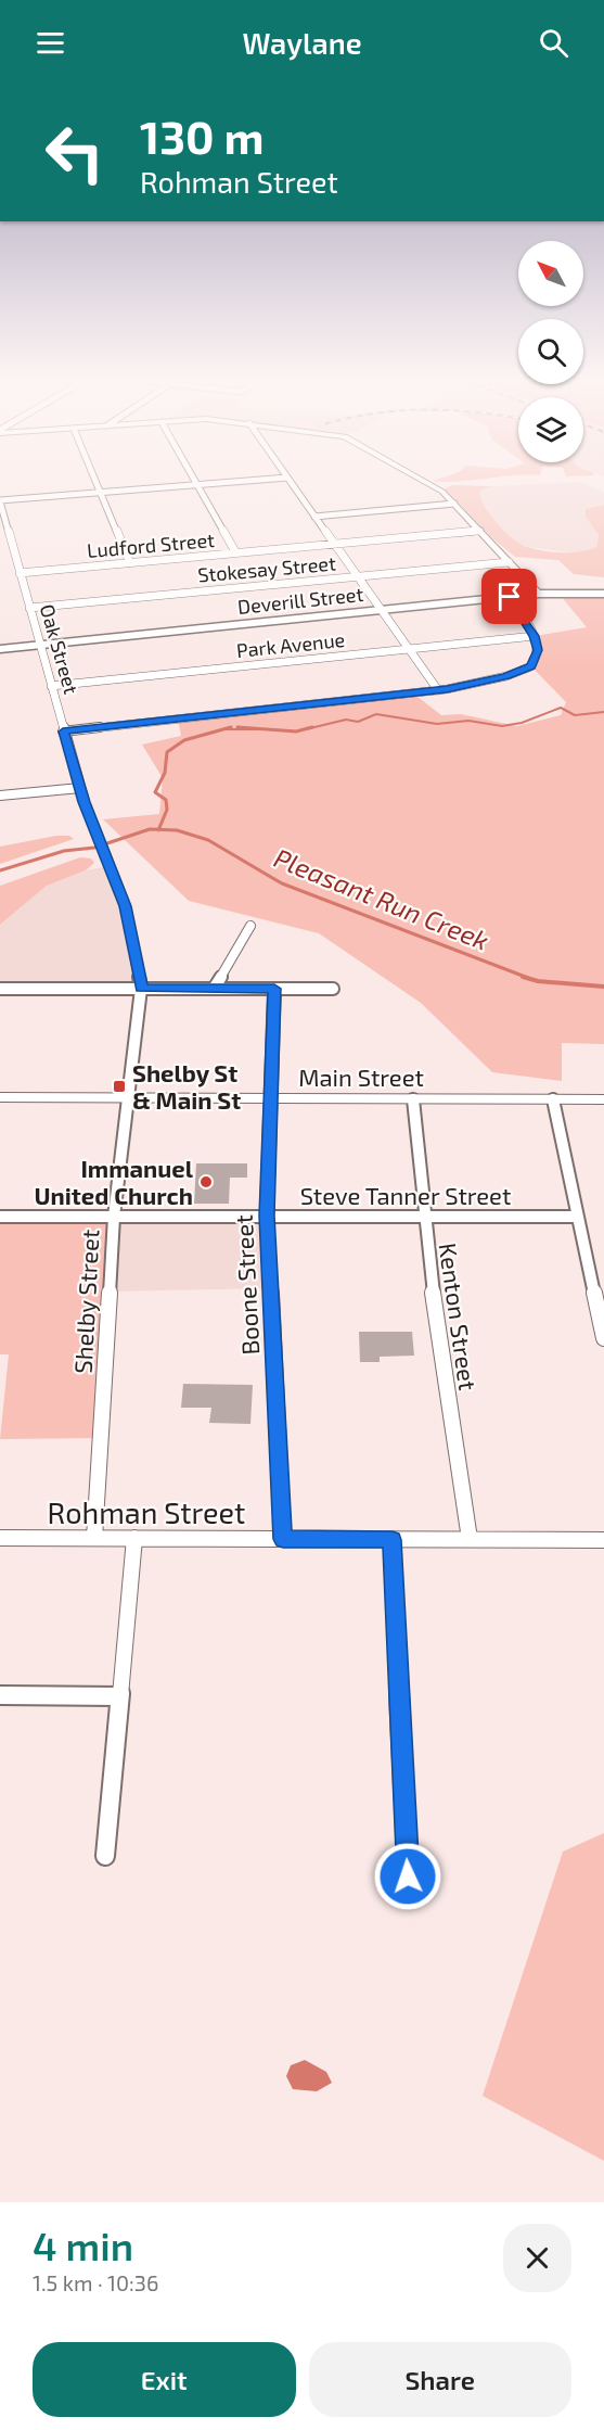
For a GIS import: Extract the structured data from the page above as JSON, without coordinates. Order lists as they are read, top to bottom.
{
  "streets": {
    "main road": ["Deverill Street"],
    "street": [
      "Ludford Street",
      "Stokesay Street",
      "Park Avenue",
      "Oak Street",
      "Main Street",
      "Steve Tanner Street",
      "Boone Street",
      "Shelby Street",
      "Kenton Street",
      "Rohman Street"
    ]
  },
  "crossings": [
    ["Ludford Street", "Oak Street"],
    ["Stokesay Street", "Oak Street"],
    ["Deverill Street", "Oak Street"],
    ["Park Avenue", "Oak Street"],
    ["Oak Street", "Shelby Street"],
    ["Main Street", "Boone Street"],
    ["Main Street", "Shelby Street"],
    ["Main Street", "Kenton Street"],
    ["Steve Tanner Street", "Boone Street"],
    ["Steve Tanner Street", "Shelby Street"],
    ["Steve Tanner Street", "Kenton Street"],
    ["Boone Street", "Rohman Street"],
    ["Shelby Street", "Rohman Street"],
    ["Kenton Street", "Rohman Street"]
  ],
  "water": ["Pleasant Run Creek"],
  "places": {
    "transit": ["Shelby St & Main St"],
    "other": ["Immanuel United Church"]
  },
  "north": "top left",
  "page": {
    "header": "Waylane",
    "turn": ["130 m", "Rohman Street"],
    "heading": ["4 min", "1.5 km · 10:36"],
    "buttons": ["Exit", "Share"]
  }
}
